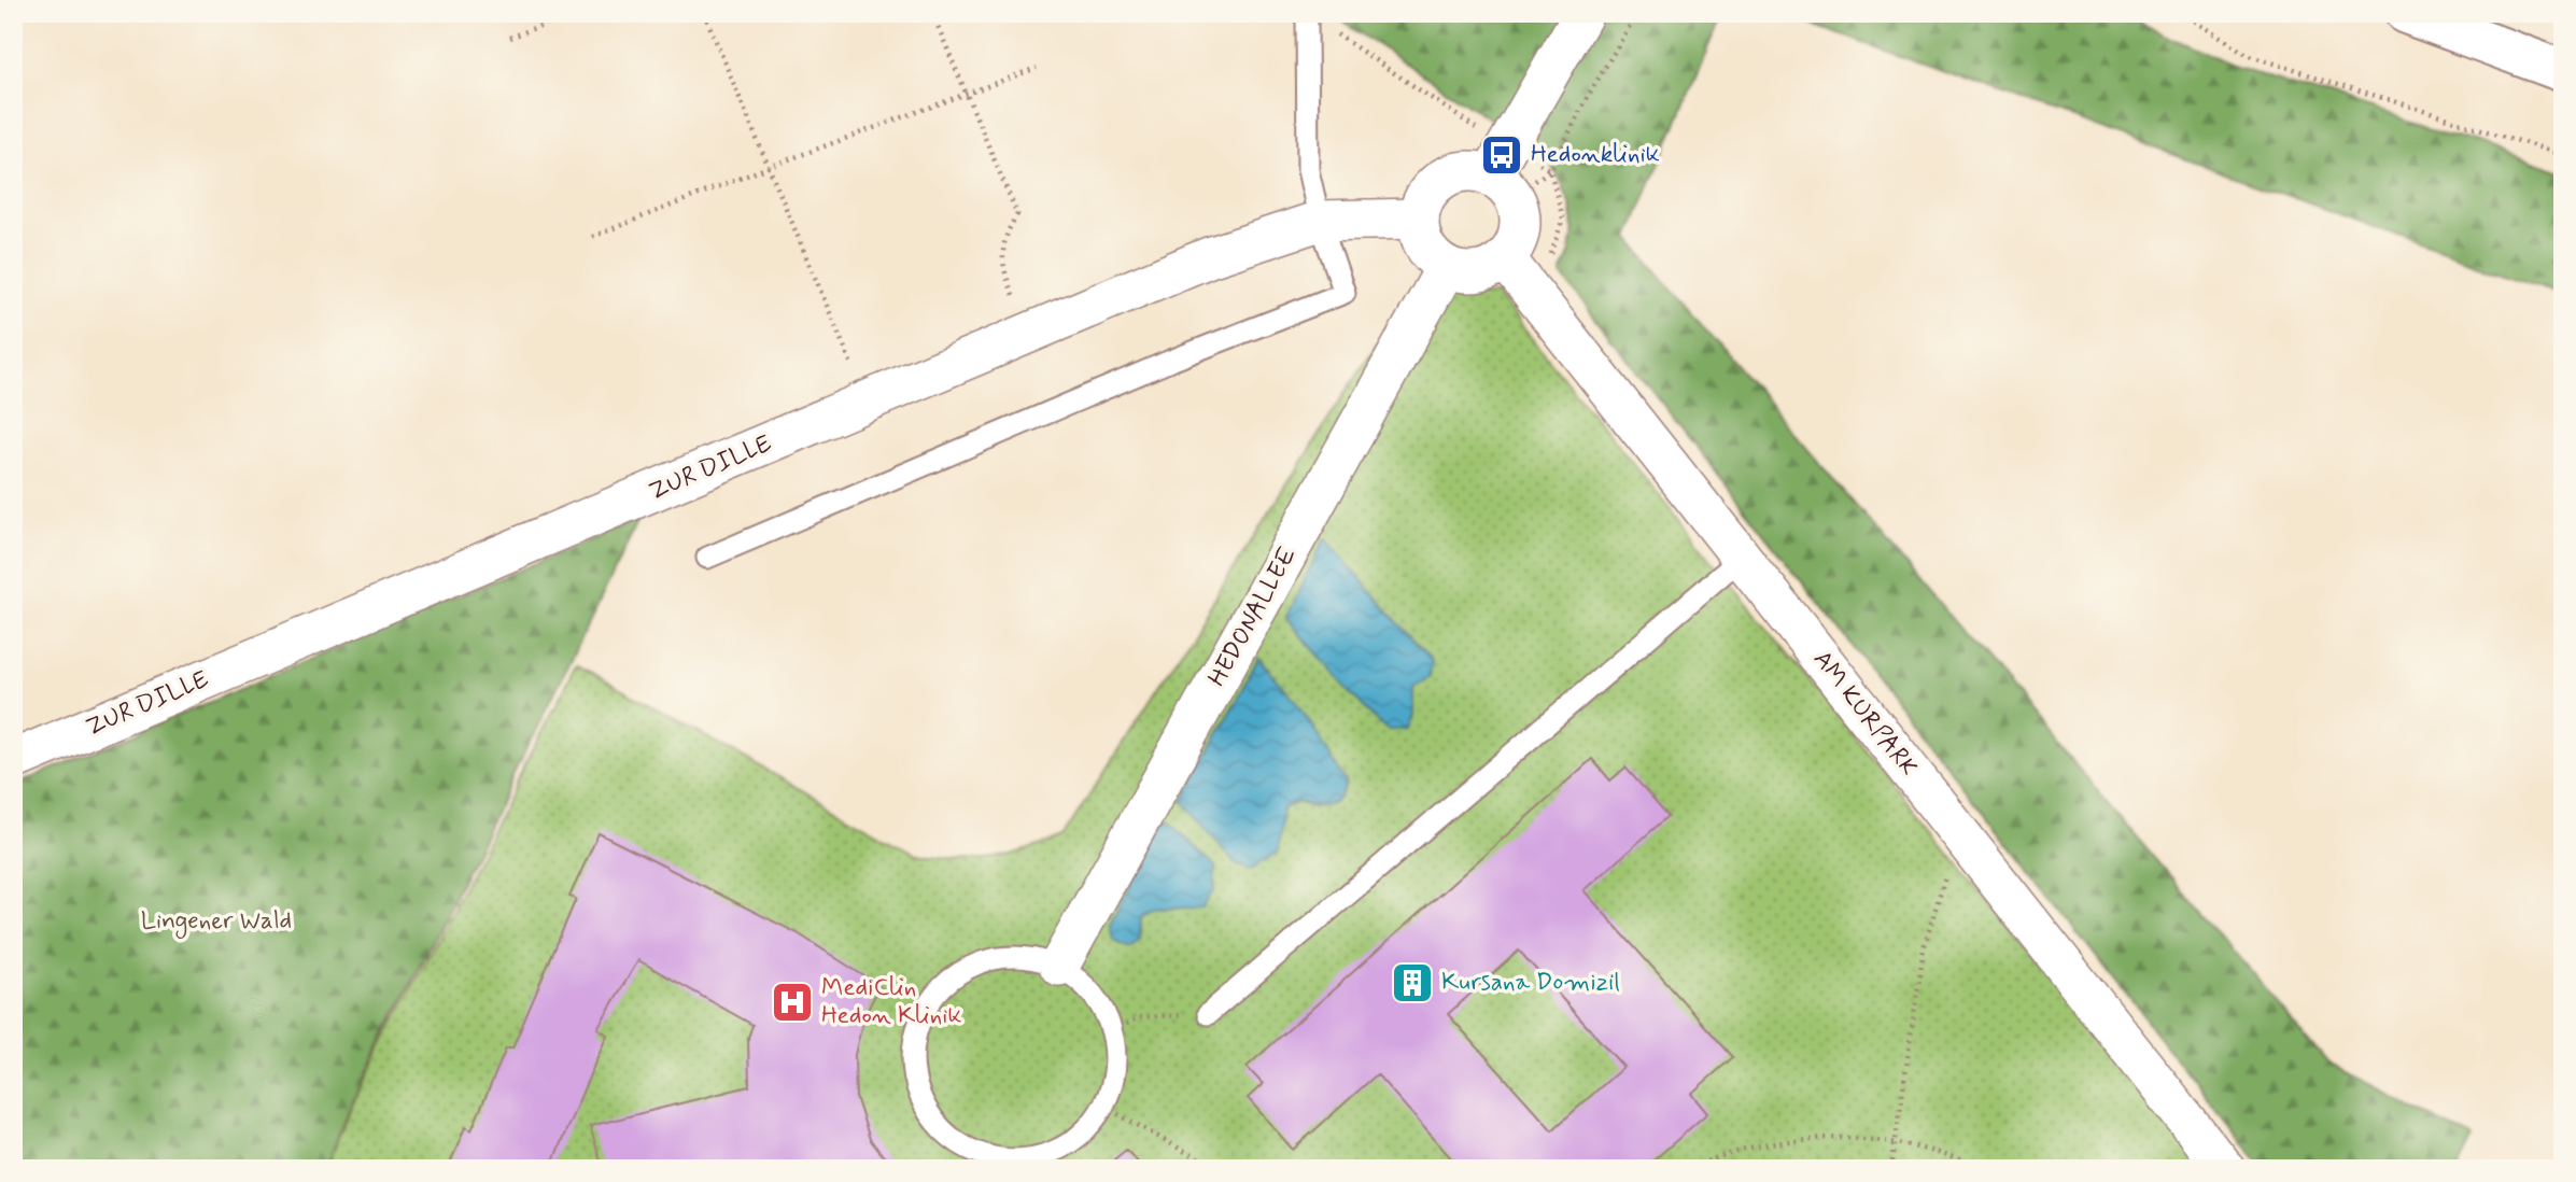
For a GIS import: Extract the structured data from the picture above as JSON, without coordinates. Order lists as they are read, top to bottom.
{
  "streets": {
    "street": ["ZUR DILLE", "HEDONALLEE", "AM KURPARK"]
  },
  "crossings": [
    ["ZUR DILLE", "HEDONALLEE"],
    ["ZUR DILLE", "AM KURPARK"],
    ["HEDONALLEE", "AM KURPARK"]
  ],
  "parks": ["Lingener Wald"],
  "places": {
    "bus stop": ["Hedonklinik"],
    "building": ["Kursana Domizil"],
    "hospital": ["MediClin Hedon Klinik"]
  }
}
